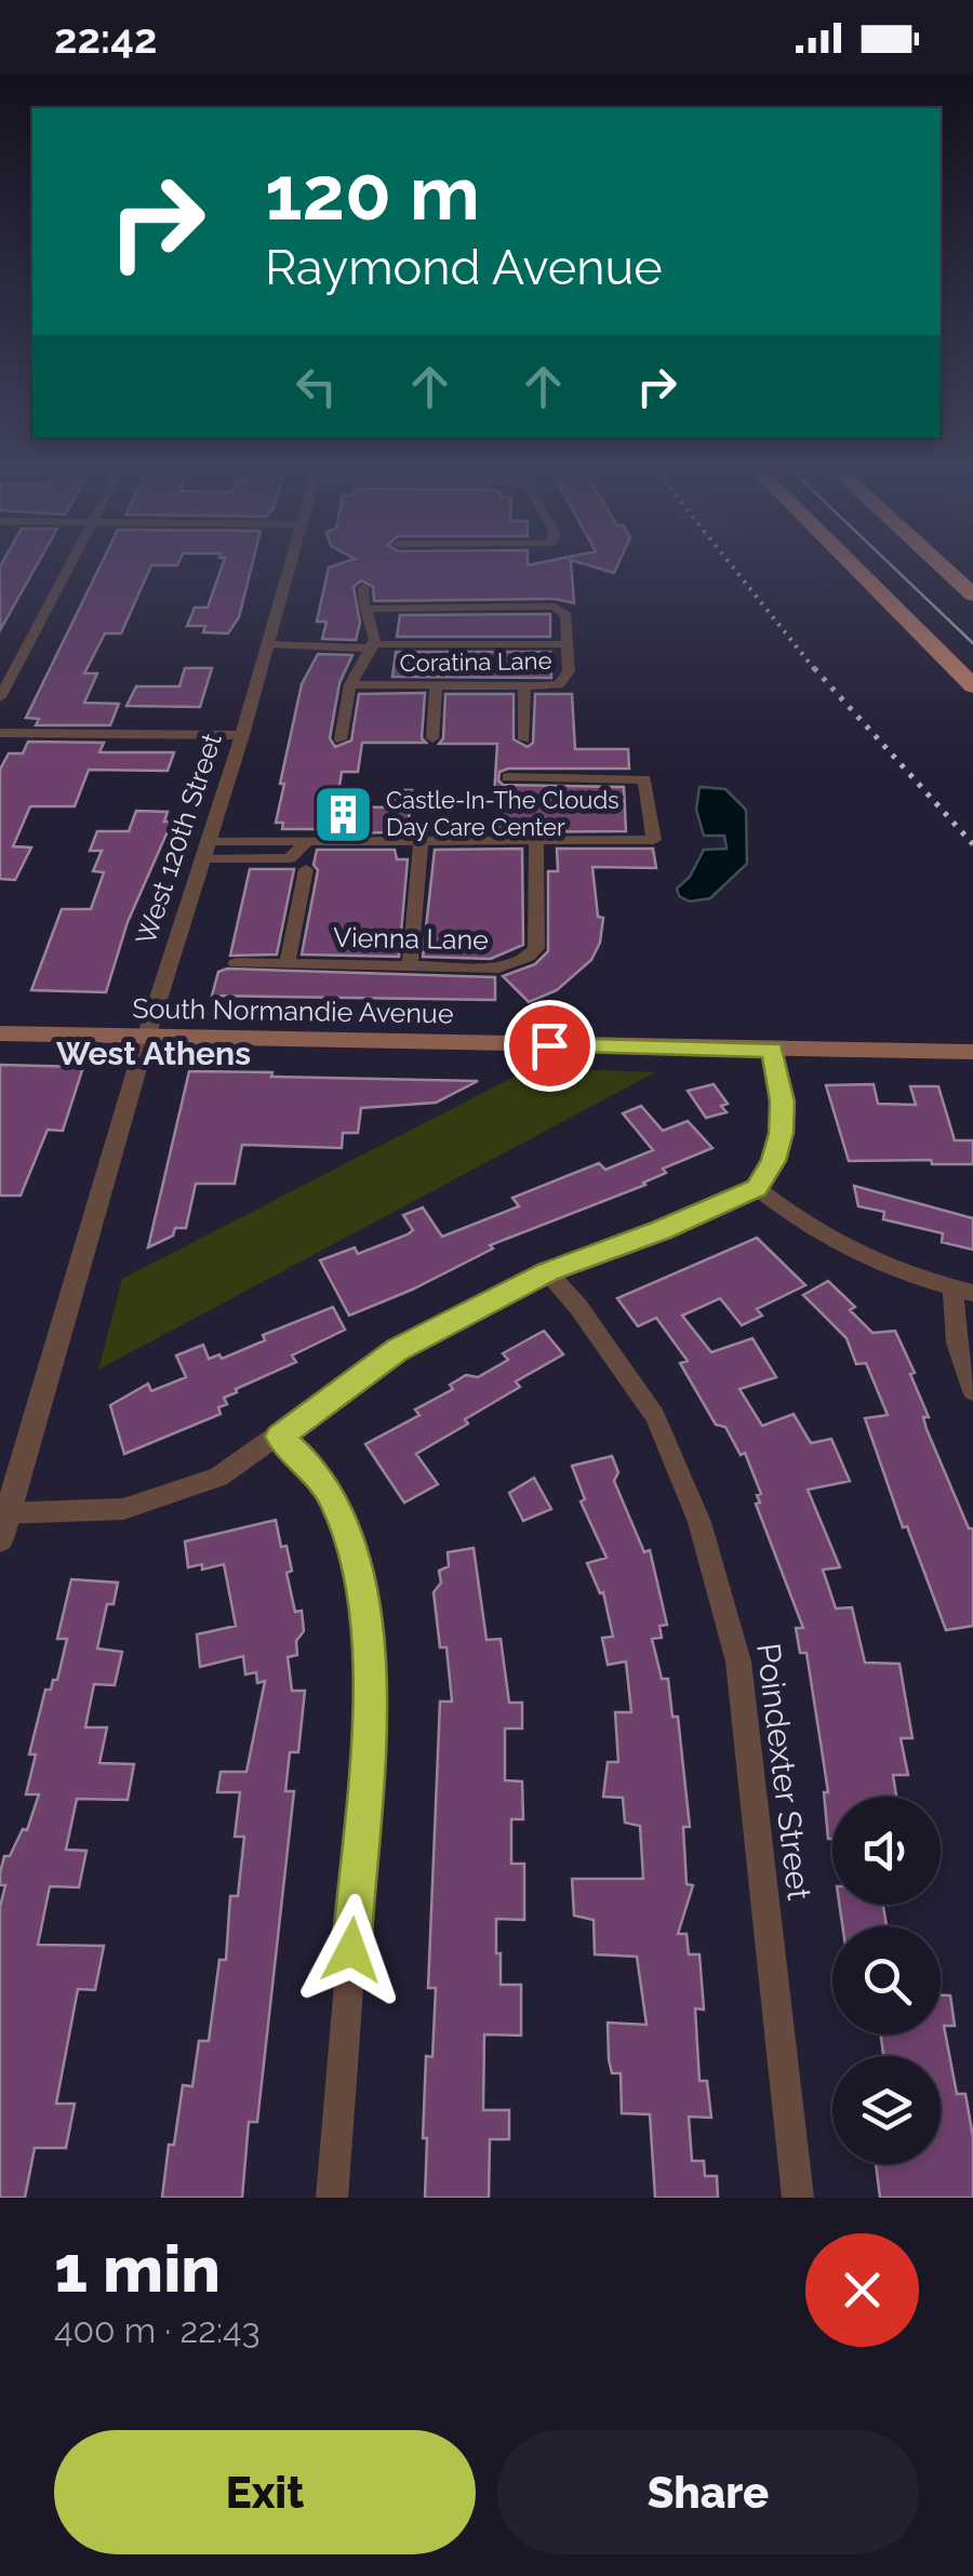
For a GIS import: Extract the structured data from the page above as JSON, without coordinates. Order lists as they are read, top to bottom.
{
  "streets": {
    "main road": ["South Normandie Avenue"],
    "street": [
      "Coratina Lane",
      "West 120th Street",
      "Vienna Lane",
      "Poindexter Street"
    ]
  },
  "crossings": [
    ["West 120th Street", "South Normandie Avenue"]
  ],
  "districts": ["West Athens"],
  "places": {
    "building": ["Castle-In-The Clouds Day Care Center"]
  },
  "page": {
    "status": "22:42",
    "turn": ["120 m", "Raymond Avenue"],
    "heading": ["1 min", "400 m · 22:43"],
    "buttons": ["Exit", "Share"]
  }
}
